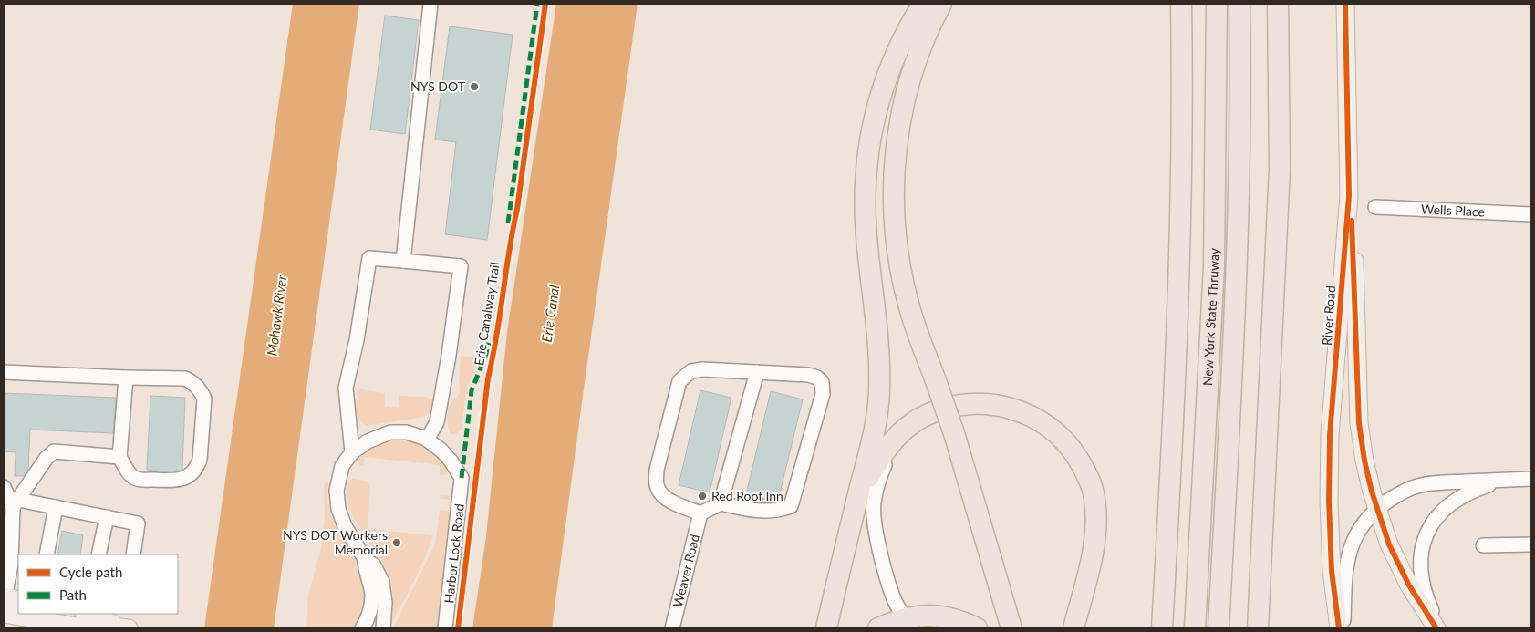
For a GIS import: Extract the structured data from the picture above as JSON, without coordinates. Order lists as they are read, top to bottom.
{
  "streets": {
    "highway": ["New York State Thruway"],
    "main road": ["River Road"],
    "street": ["Wells Place", "Harbor Lock Road", "Weaver Road"],
    "cycle path": ["Erie Canalway Trail"]
  },
  "water": ["Erie Canal", "Mohawk River"],
  "places": ["NYS DOT", "Red Roof Inn", "NYS DOT Workers Memorial"],
  "legend": ["Cycle path", "Path"]
}
